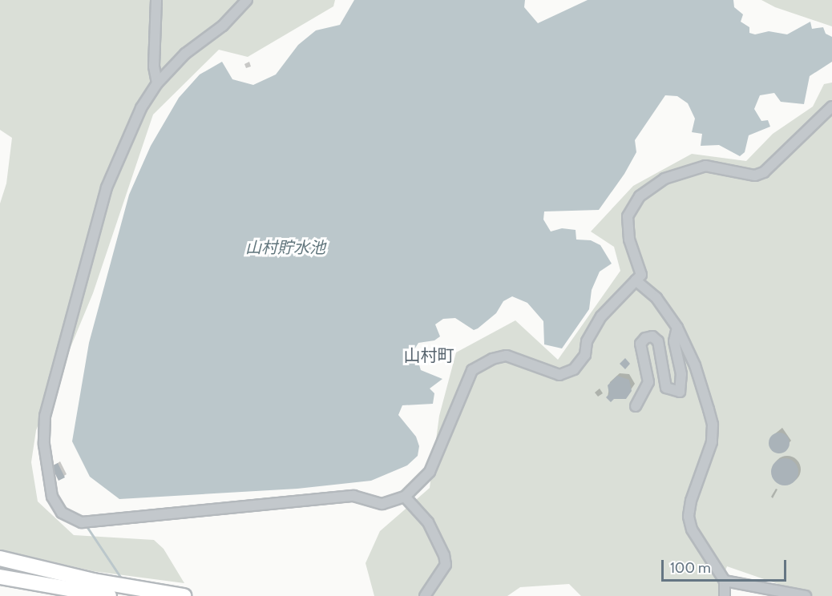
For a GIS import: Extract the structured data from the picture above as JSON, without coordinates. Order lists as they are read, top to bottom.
{
  "districts": ["山村町"],
  "water": ["山村貯水池"],
  "scale_bar": "100 m"
}
